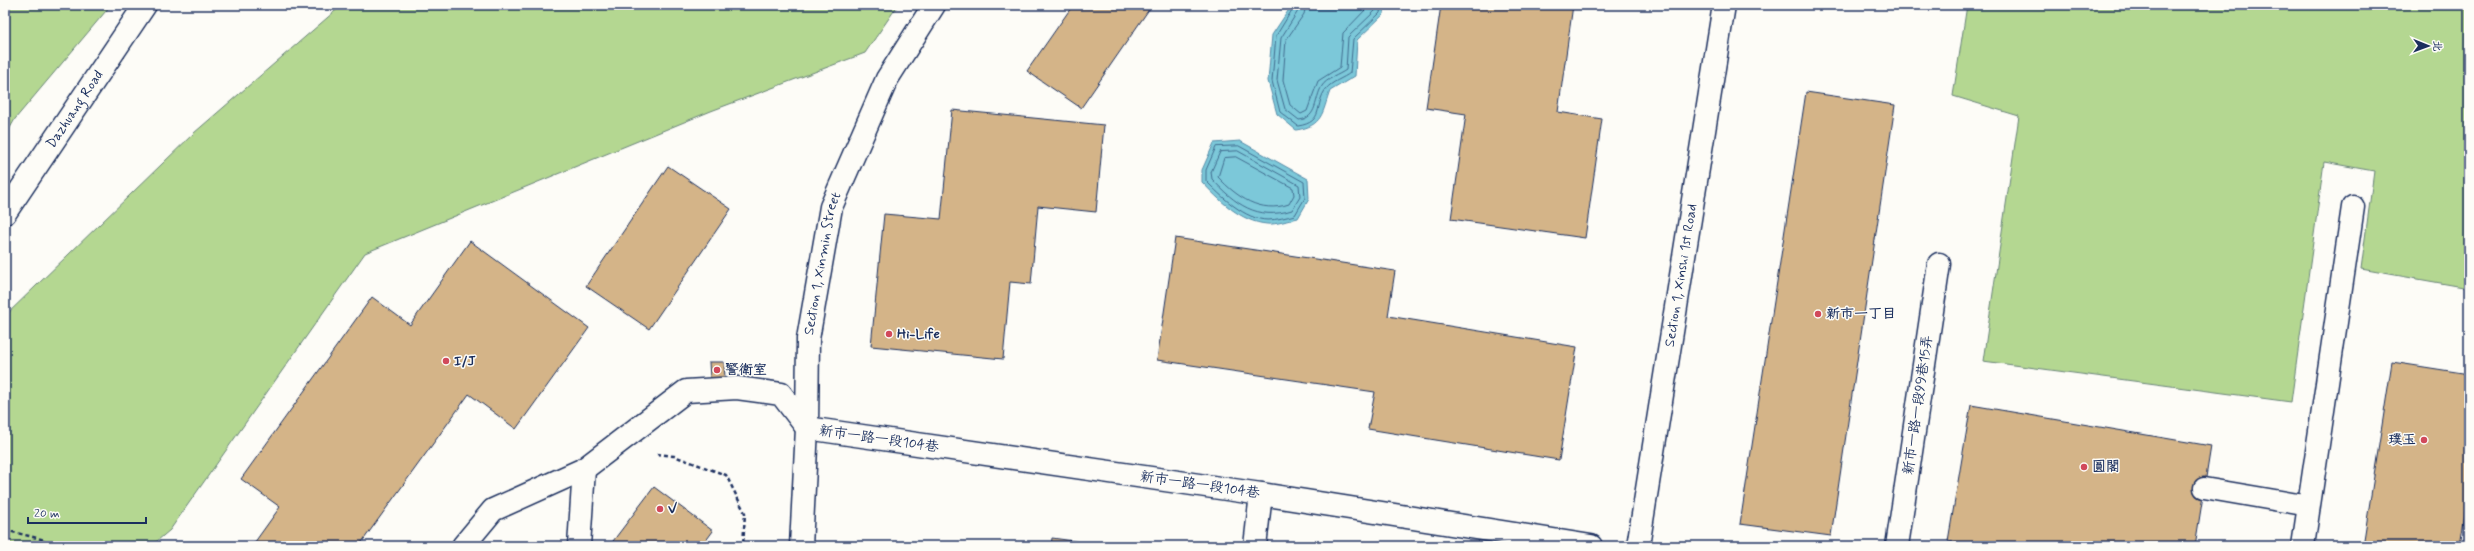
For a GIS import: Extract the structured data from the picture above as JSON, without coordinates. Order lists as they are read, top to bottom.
{
  "streets": {
    "street": [
      "Dazhuang Road",
      "Section 1, Xinmin Street",
      "Section 1, Xinshi 1st Road",
      "新市一路一段99巷15弄",
      "新市一路一段104巷"
    ]
  },
  "crossings": [
    ["Section 1, Xinmin Street", "新市一路一段104巷"]
  ],
  "places": [
    "新市一丁目",
    "Hi-Life",
    "I/J",
    "警衛室",
    "璞玉",
    "圓閣",
    "V"
  ],
  "scale_bar": "20 m",
  "north": "right"
}
